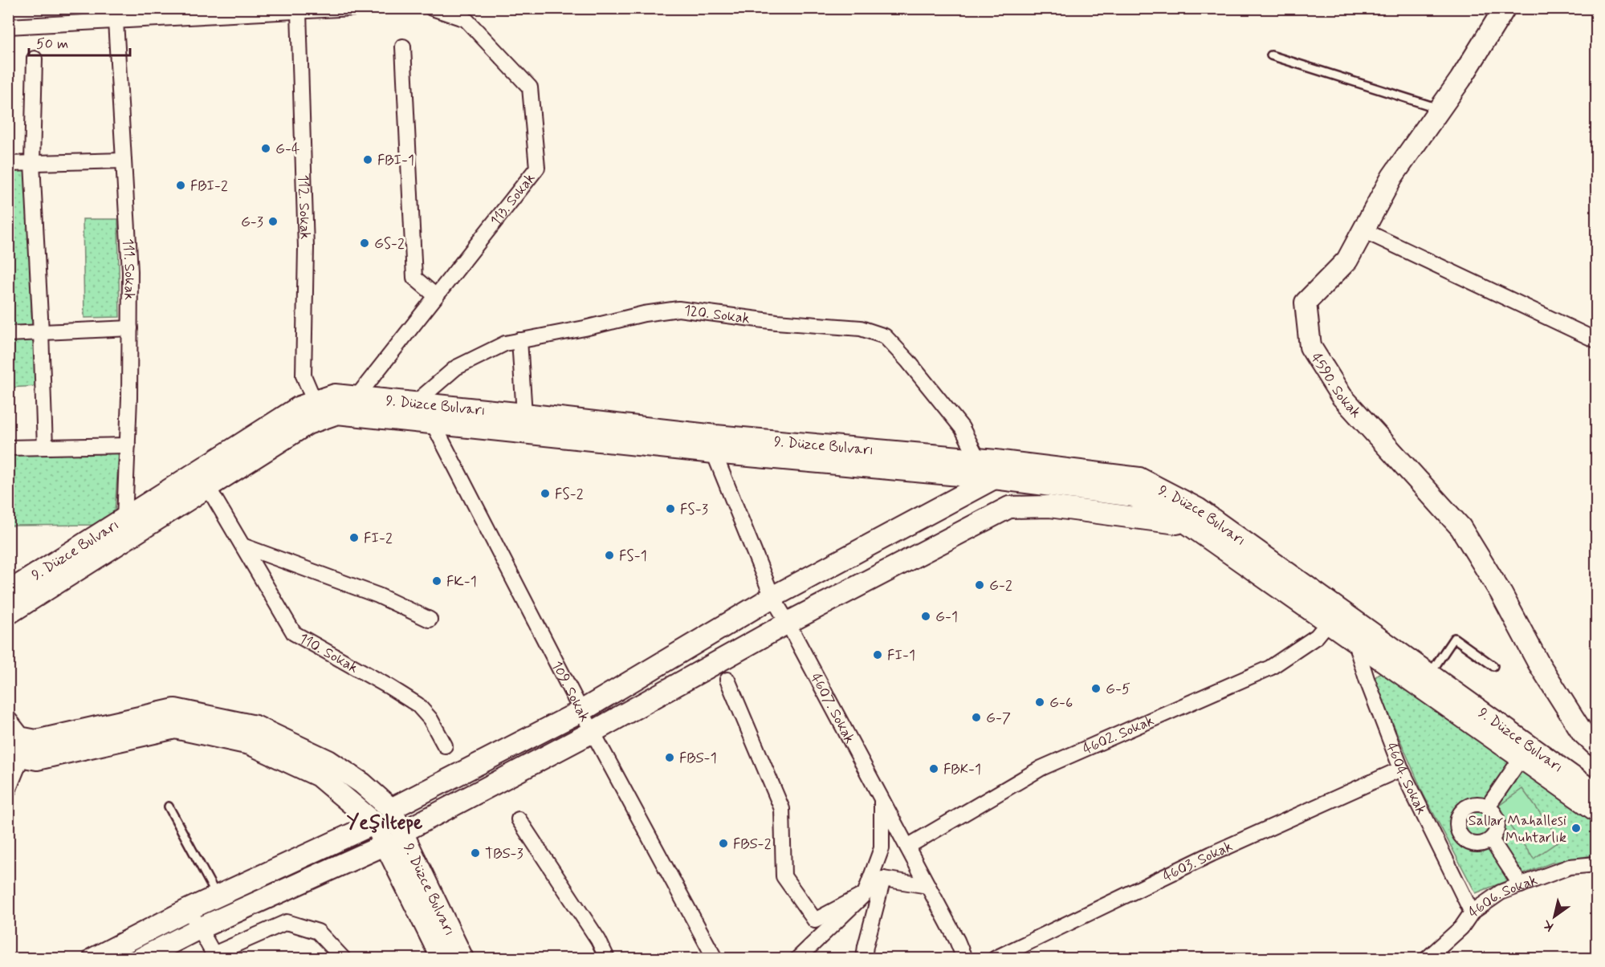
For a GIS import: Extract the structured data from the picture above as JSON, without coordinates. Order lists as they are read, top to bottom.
{
  "streets": {
    "main road": ["4590. Sokak", "9. Düzce Bulvarı"],
    "street": [
      "113. Sokak",
      "112. Sokak",
      "111. Sokak",
      "120. Sokak",
      "110. Sokak",
      "109. Sokak",
      "4607. Sokak",
      "4602. Sokak",
      "4604. Sokak",
      "4603. Sokak",
      "4606. Sokak"
    ]
  },
  "crossings": [
    ["113. Sokak", "9. Düzce Bulvarı"],
    ["112. Sokak", "9. Düzce Bulvarı"],
    ["111. Sokak", "9. Düzce Bulvarı"],
    ["120. Sokak", "9. Düzce Bulvarı"],
    ["9. Düzce Bulvarı", "110. Sokak"],
    ["9. Düzce Bulvarı", "109. Sokak"],
    ["9. Düzce Bulvarı", "4607. Sokak"],
    ["9. Düzce Bulvarı", "4602. Sokak"],
    ["9. Düzce Bulvarı", "4604. Sokak"],
    ["4607. Sokak", "4602. Sokak"],
    ["4604. Sokak", "4603. Sokak"],
    ["4604. Sokak", "4606. Sokak"]
  ],
  "districts": ["Yeşiltepe"],
  "places": [
    "G-4",
    "FBI-1",
    "FBI-2",
    "G-3",
    "GS-2",
    "FS-2",
    "FS-3",
    "FI-2",
    "FS-1",
    "FK-1",
    "G-2",
    "G-1",
    "FI-1",
    "G-5",
    "G-6",
    "G-7",
    "FBS-1",
    "FBK-1",
    "Sallar Mahallesi Muhtarlık",
    "FBS-2",
    "TBS-3"
  ],
  "scale_bar": "50 m",
  "north": "bottom left"
}
